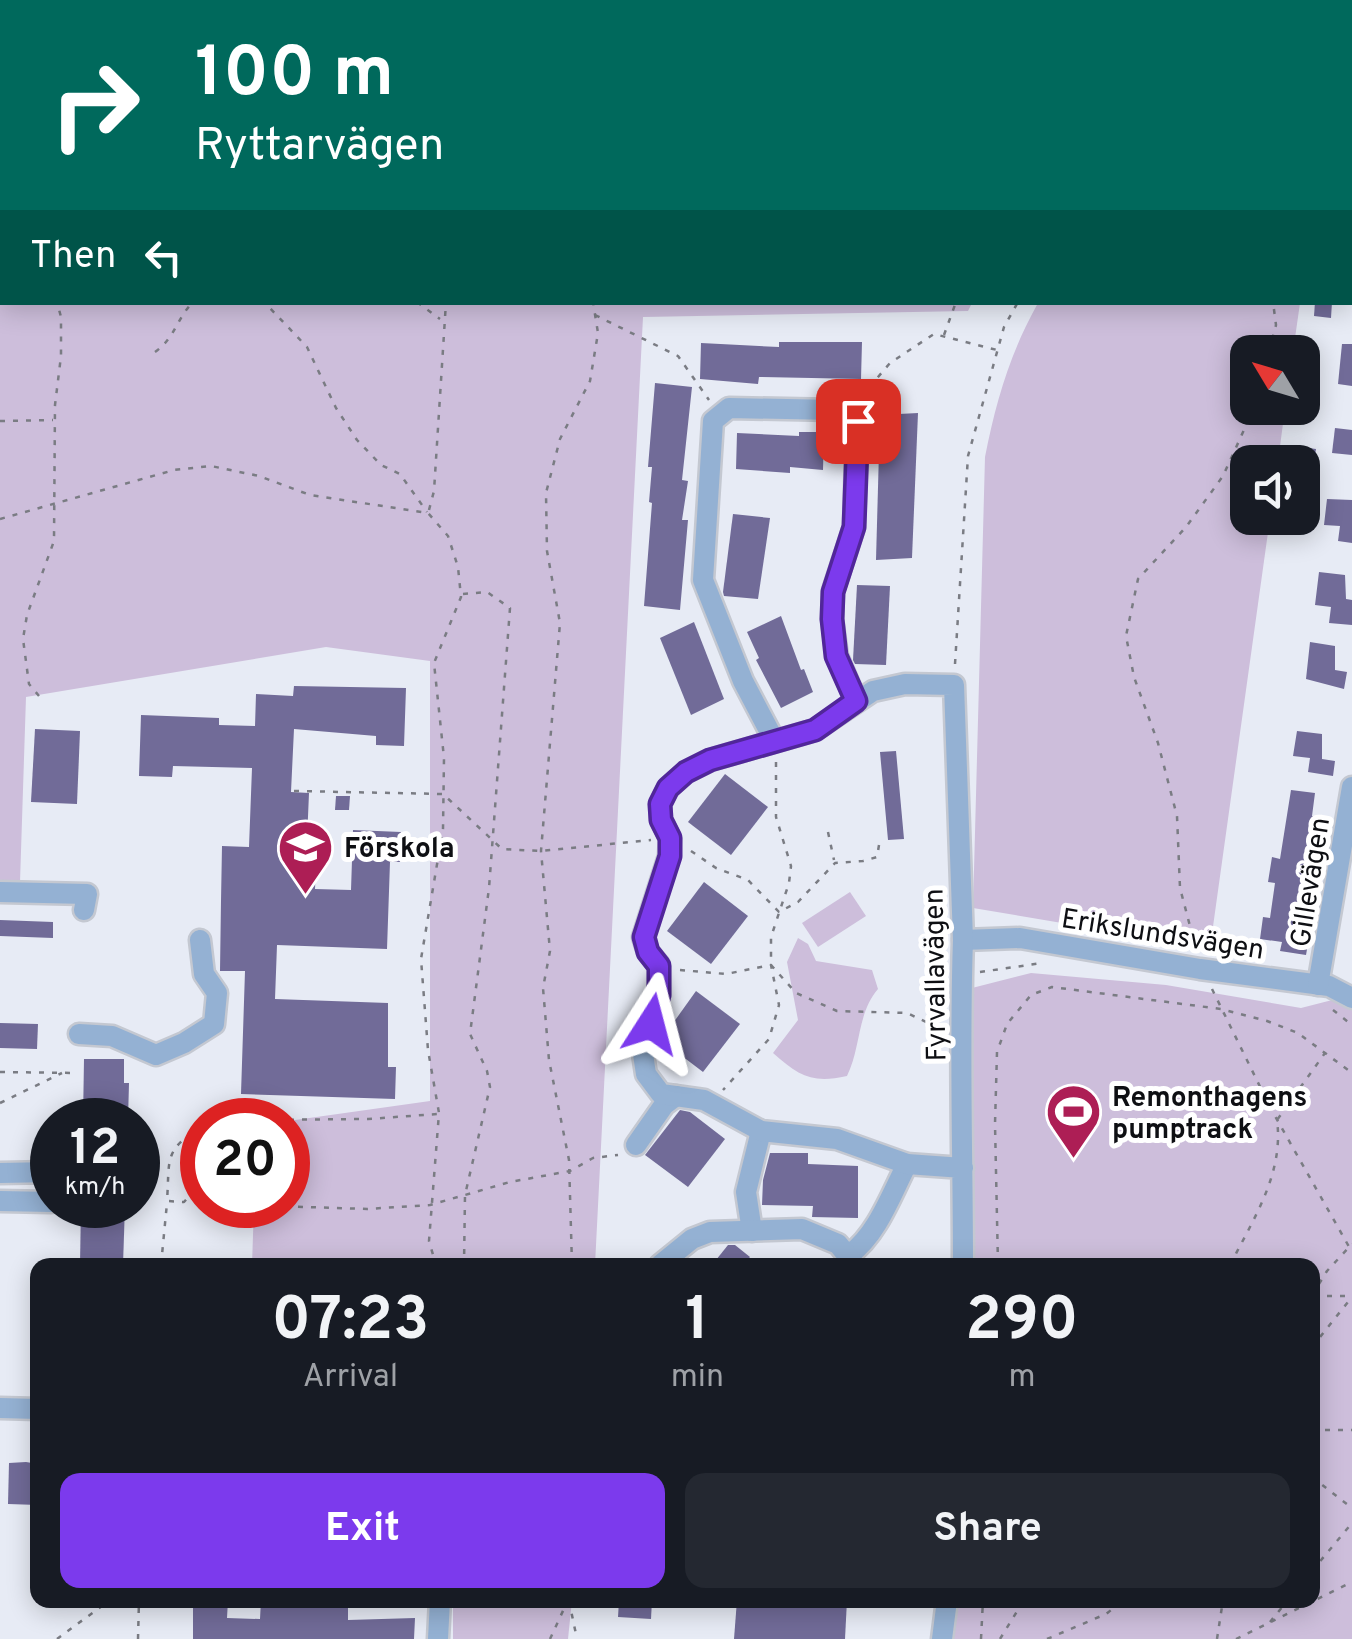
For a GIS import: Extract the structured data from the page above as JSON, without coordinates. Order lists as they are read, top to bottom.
{
  "streets": {
    "street": ["Gillevägen", "Erikslundsvägen", "Fyrvallavägen"]
  },
  "crossings": [
    ["Gillevägen", "Erikslundsvägen"],
    ["Erikslundsvägen", "Fyrvallavägen"]
  ],
  "places": {
    "school or university": ["Förskola"],
    "sports": ["Remonthagens pumptrack"]
  },
  "north": "top left",
  "page": {
    "turn": ["100 m", "Ryttarvägen"],
    "then": "Then",
    "speed": "12 km/h",
    "limit": "20",
    "eta": [
      "07:23",
      "Arrival",
      "1",
      "min",
      "290",
      "m"
    ],
    "buttons": ["Exit", "Share"]
  }
}
